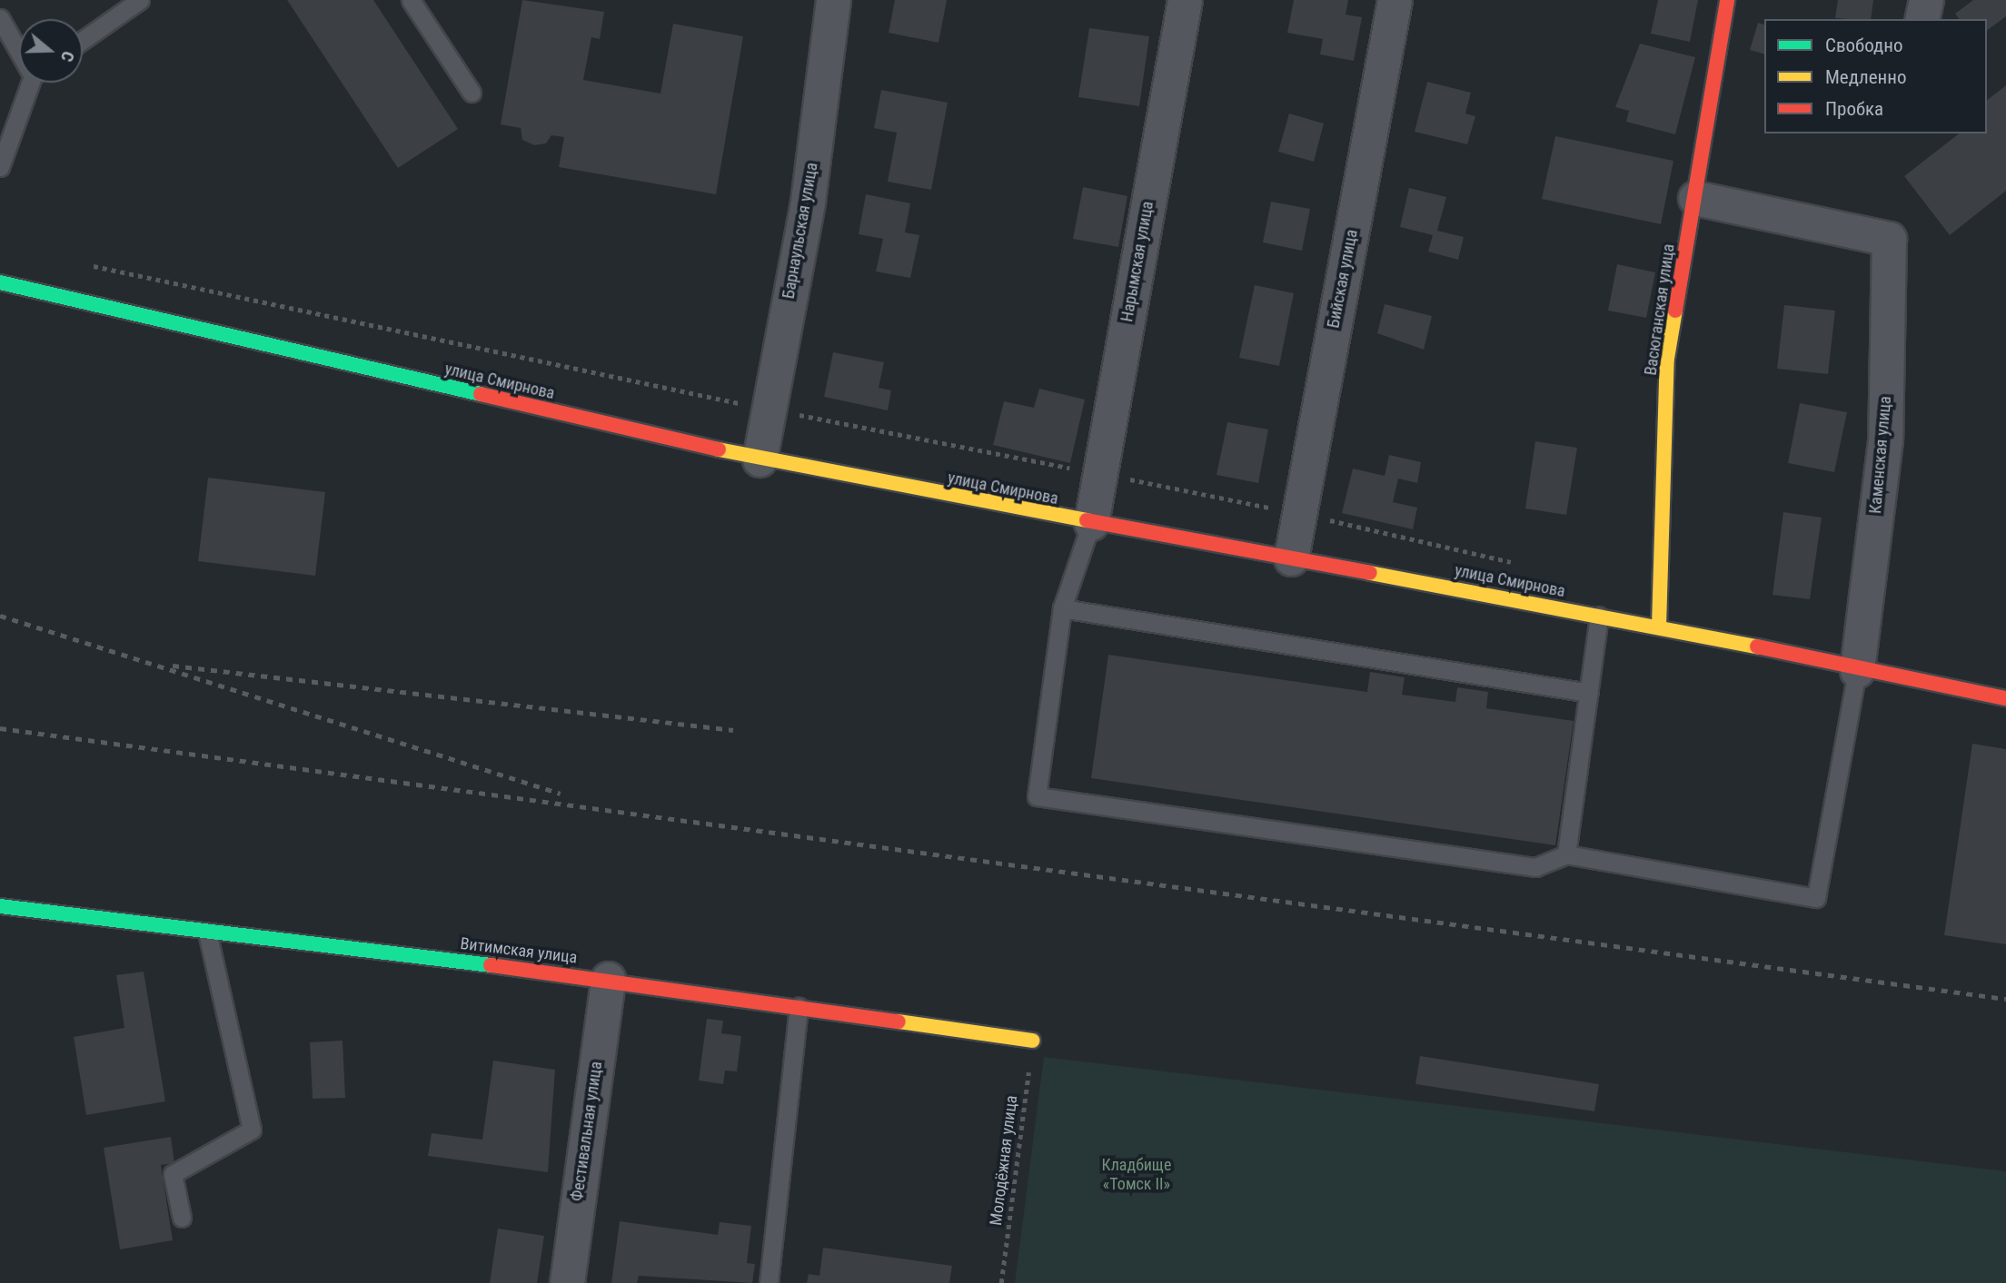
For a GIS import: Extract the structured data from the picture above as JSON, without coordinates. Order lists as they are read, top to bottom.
{
  "streets": {
    "main road": ["Васюганская улица", "улица Смирнова", "Витимская улица"],
    "street": [
      "Барнаульская улица",
      "Нарымская улица",
      "Бийская улица",
      "Каменская улица",
      "Фестивальная улица"
    ],
    "path": ["Молодёжная улица"]
  },
  "crossings": [
    ["Барнаульская улица", "улица Смирнова"],
    ["Нарымская улица", "улица Смирнова"],
    ["Бийская улица", "улица Смирнова"],
    ["Васюганская улица", "улица Смирнова"],
    ["Васюганская улица", "Каменская улица"],
    ["улица Смирнова", "Каменская улица"],
    ["Витимская улица", "Фестивальная улица"],
    ["Витимская улица", "Молодёжная улица"]
  ],
  "parks": ["Кладбище «Томск II»"],
  "legend": ["Свободно", "Медленно", "Пробка"],
  "north": "right"
}
